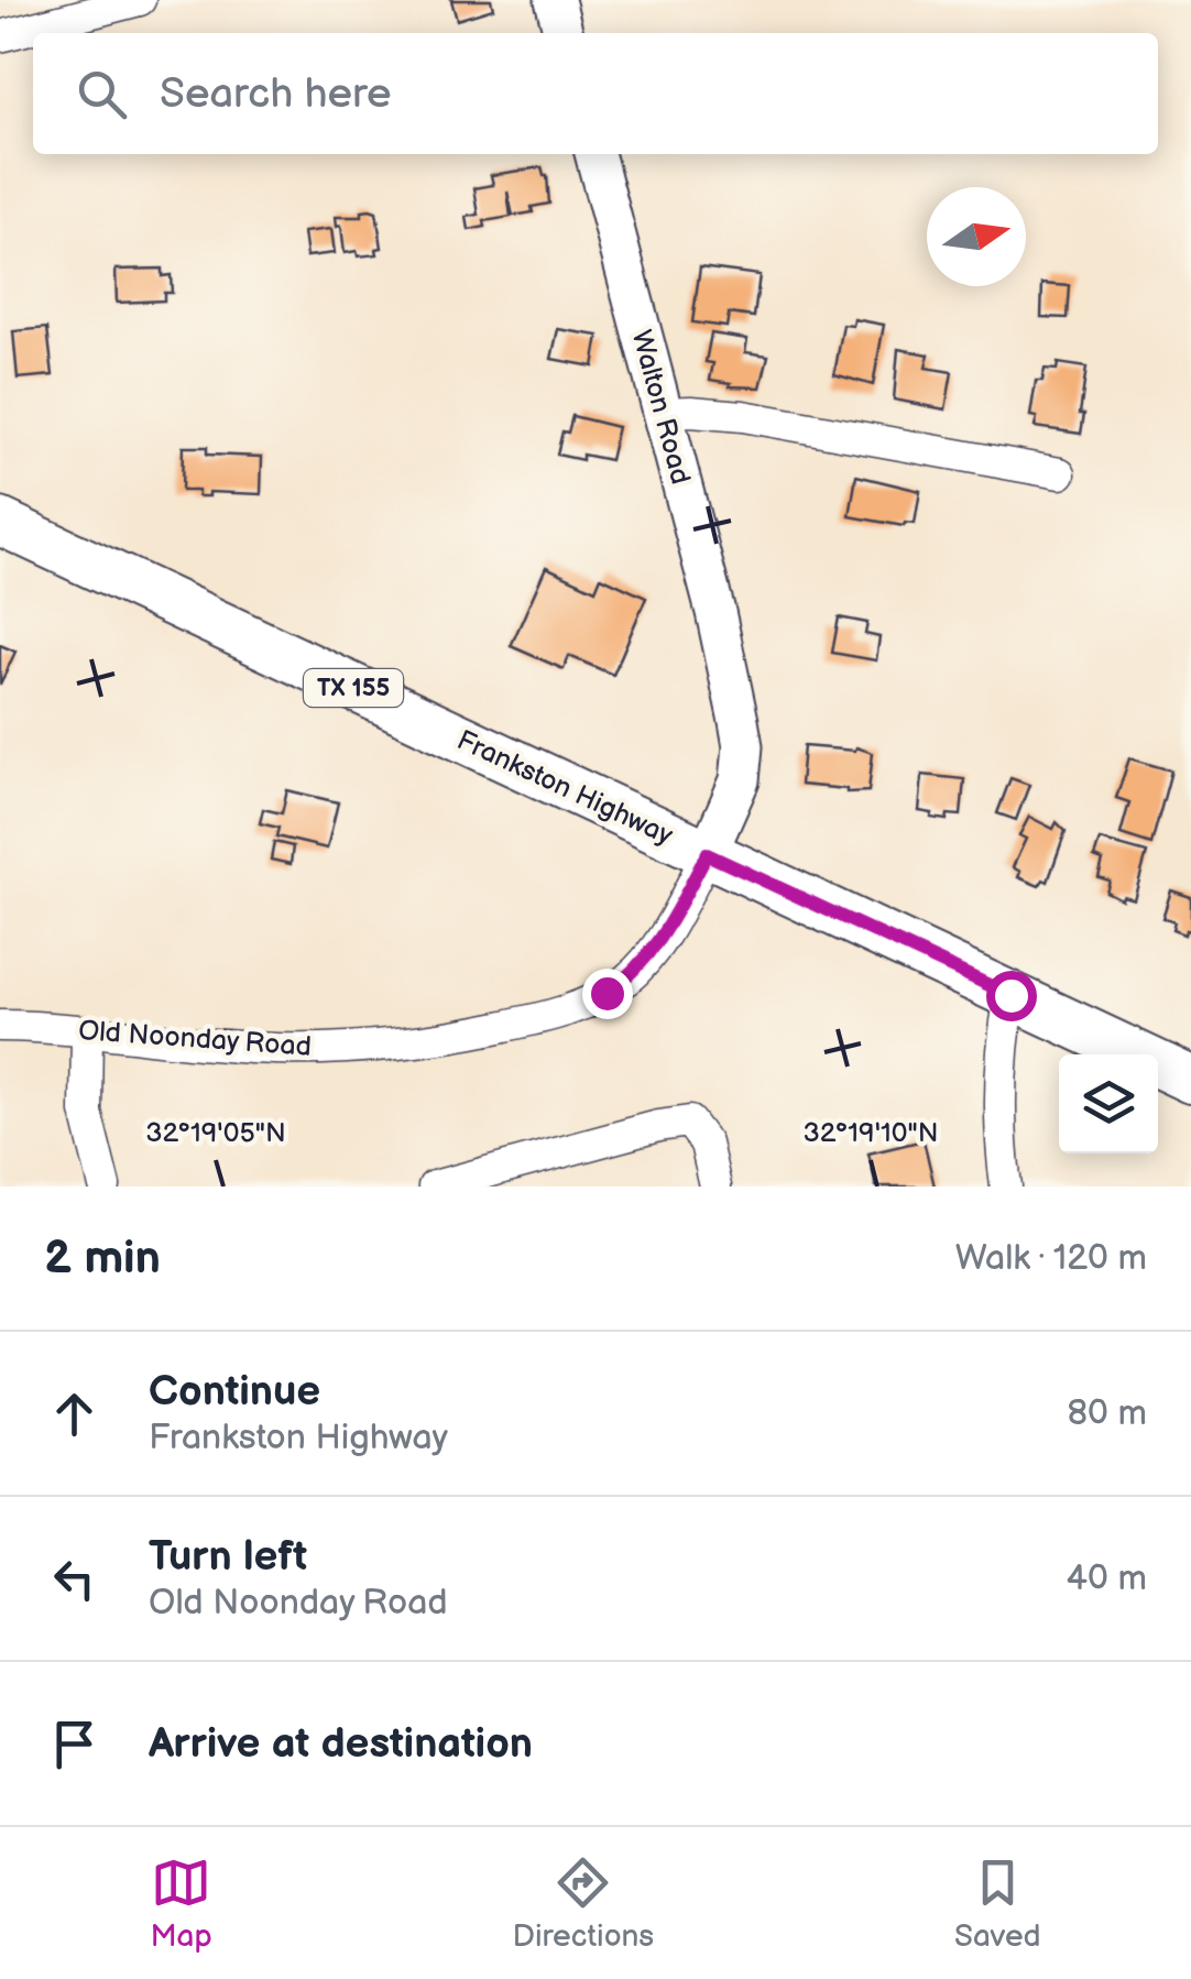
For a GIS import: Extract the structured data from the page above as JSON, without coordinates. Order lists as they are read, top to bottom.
{
  "streets": {
    "main road": ["TX 155", "Frankston Highway"],
    "street": ["Walton Road", "Old Noonday Road"]
  },
  "crossings": [
    ["Walton Road", "Frankston Highway"],
    ["Walton Road", "Old Noonday Road"],
    ["Frankston Highway", "Old Noonday Road"]
  ],
  "north": "right",
  "page": {
    "search": "Search here",
    "heading": ["2 min", "Walk · 120 m"],
    "list": [
      ["Continue", "Frankston Highway", "80 m"],
      ["Turn left", "Old Noonday Road", "40 m"],
      "Arrive at destination"
    ],
    "nav": ["Map", "Directions", "Saved"]
  },
  "coordinates": ["32°19'05\"N", "32°19'10\"N"]
}
